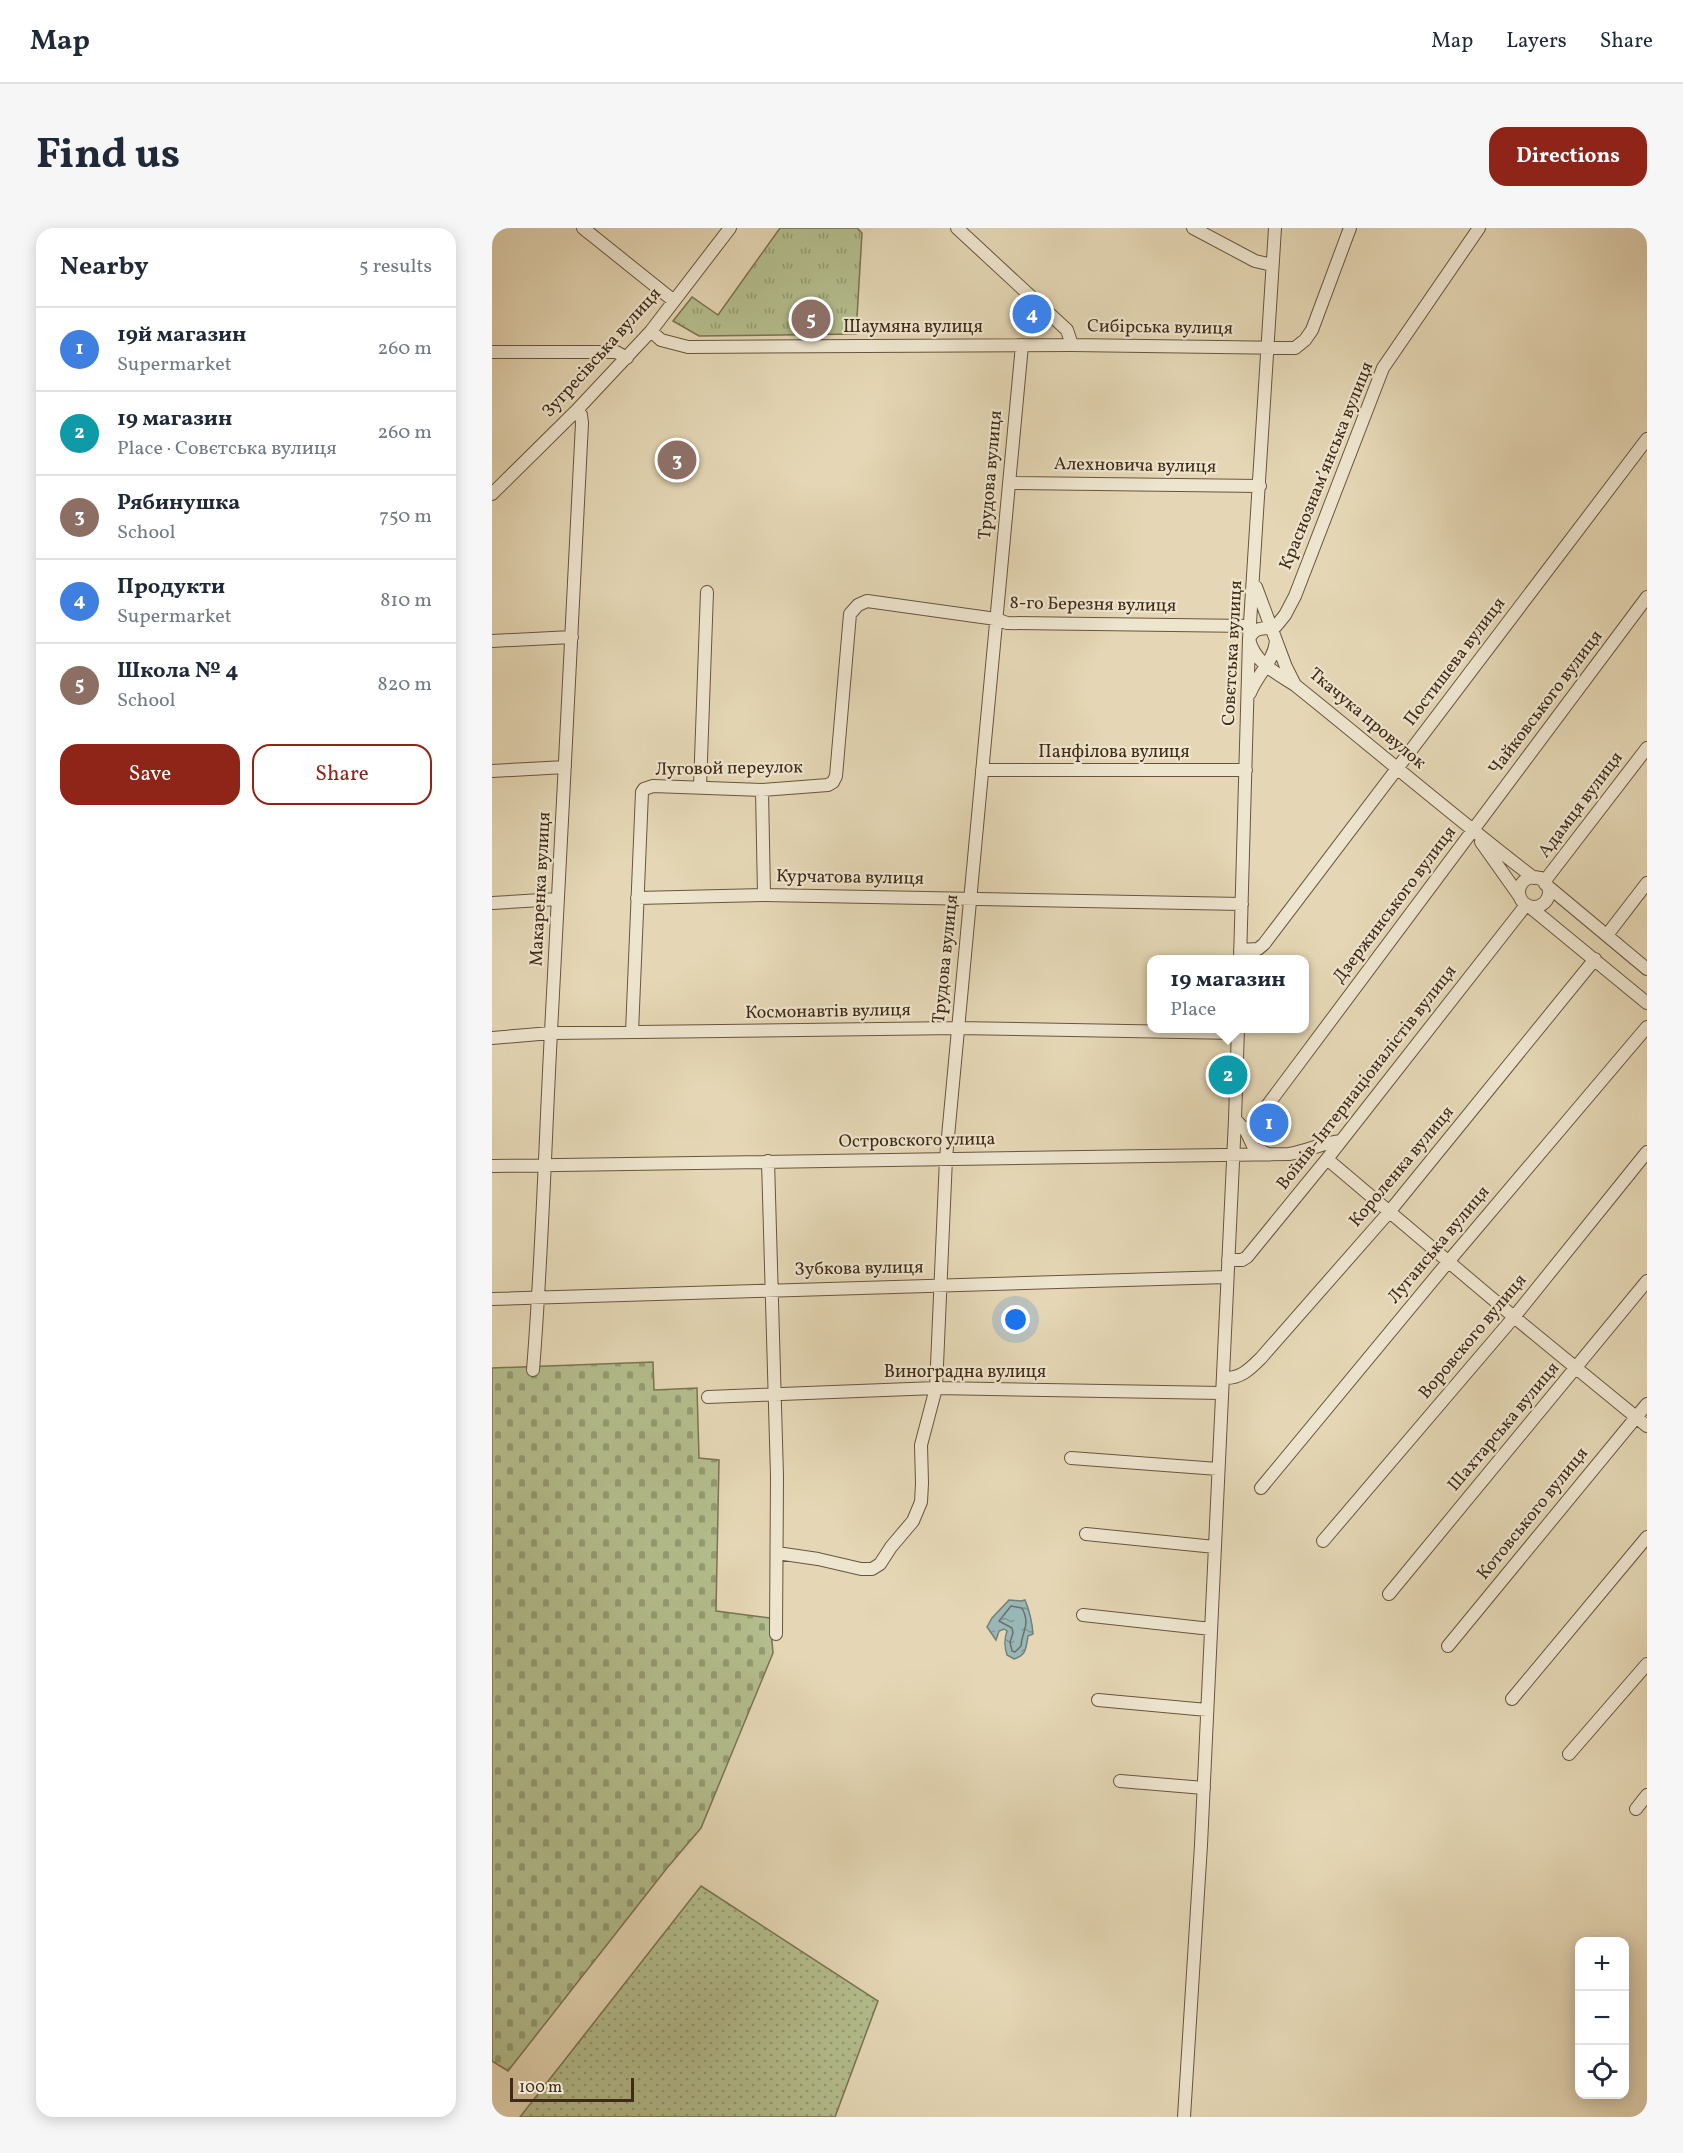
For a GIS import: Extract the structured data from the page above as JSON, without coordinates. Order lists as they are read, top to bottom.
{
  "streets": {
    "street": [
      "Шаумяна вулиця",
      "Сибірська вулиця",
      "Зугресівська вулиця",
      "Алехновича вулиця",
      "Краснознамʼянська вулиця",
      "Трудова вулиця",
      "8-го Березня вулиця",
      "Совєтська вулиця",
      "Постишева вулиця",
      "Чайковського вулиця",
      "Ткачука провулок",
      "Панфілова вулиця",
      "Луговой переулок",
      "Адамця вулиця",
      "Курчатова вулиця",
      "Макаренка вулиця",
      "Дзержинського вулиця",
      "Космонавтів вулиця",
      "Воїнів-Інтернаціоналістів вулиця",
      "Островского улица",
      "Короленка вулиця",
      "Луганська вулиця",
      "Зубкова вулиця",
      "Воровского вулиця",
      "Виноградна вулиця",
      "Шахтарська вулиця",
      "Котовського вулиця"
    ]
  },
  "crossings": [
    ["Шаумяна вулиця", "Сибірська вулиця"],
    ["Шаумяна вулиця", "Зугресівська вулиця"],
    ["Шаумяна вулиця", "Трудова вулиця"],
    ["Сибірська вулиця", "Совєтська вулиця"],
    ["Зугресівська вулиця", "Макаренка вулиця"],
    ["Алехновича вулиця", "Трудова вулиця"],
    ["Алехновича вулиця", "Совєтська вулиця"],
    ["Краснознамʼянська вулиця", "Ткачука провулок"],
    ["Трудова вулиця", "8-го Березня вулиця"],
    ["Трудова вулиця", "Панфілова вулиця"],
    ["Трудова вулиця", "Курчатова вулиця"],
    ["Трудова вулиця", "Космонавтів вулиця"],
    ["Трудова вулиця", "Островского улица"],
    ["Трудова вулиця", "Зубкова вулиця"],
    ["Трудова вулиця", "Виноградна вулиця"],
    ["8-го Березня вулиця", "Совєтська вулиця"],
    ["8-го Березня вулиця", "Луговой переулок"],
    ["Совєтська вулиця", "Постишева вулиця"],
    ["Совєтська вулиця", "Ткачука провулок"],
    ["Совєтська вулиця", "Панфілова вулиця"],
    ["Совєтська вулиця", "Курчатова вулиця"],
    ["Постишева вулиця", "Ткачука провулок"],
    ["Чайковського вулиця", "Ткачука провулок"],
    ["Чайковського вулиця", "Дзержинського вулиця"],
    ["Ткачука провулок", "Дзержинського вулиця"],
    ["Луговой переулок", "Курчатова вулиця"],
    ["Луговой переулок", "Космонавтів вулиця"],
    ["Адамця вулиця", "Воїнів-Інтернаціоналістів вулиця"],
    ["Макаренка вулиця", "Космонавтів вулиця"],
    ["Макаренка вулиця", "Островского улица"],
    ["Макаренка вулиця", "Зубкова вулиця"],
    ["Воїнів-Інтернаціоналістів вулиця", "Островского улица"]
  ],
  "scale_bar": "100 m",
  "page": {
    "header": "Map",
    "nav": ["Map", "Layers", "Share"],
    "title": "Find us",
    "buttons": [
      "Directions",
      ["Save", "Share"]
    ],
    "heading": ["Nearby", "5 results"],
    "pins": [
      "4",
      "5",
      "3",
      "2",
      "1"
    ],
    "list": [
      {
        "mark": "1",
        "name": "19й магазин",
        "note": "Supermarket",
        "value": "260 m"
      },
      {
        "mark": "2",
        "name": "19 магазин",
        "note": "Place · Совєтська вулиця",
        "value": "260 m"
      },
      {
        "mark": "3",
        "name": "Рябинушка",
        "note": "School",
        "value": "750 m"
      },
      {
        "mark": "4",
        "name": "Продукти",
        "note": "Supermarket",
        "value": "810 m"
      },
      {
        "mark": "5",
        "name": "Школа № 4",
        "note": "School",
        "value": "820 m"
      }
    ],
    "popup": ["19 магазин", "Place"],
    "map_buttons": ["+", "−"],
    "scale": "100 m"
  }
}
